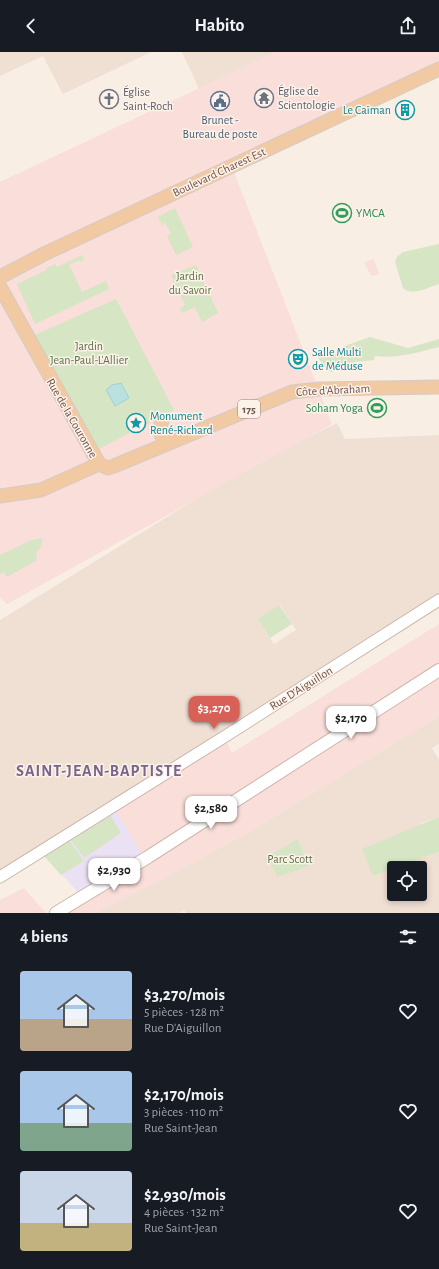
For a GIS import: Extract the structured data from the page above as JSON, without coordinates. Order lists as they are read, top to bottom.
{
  "streets": {
    "main road": [
      "Boulevard Charest Est",
      "Côte d'Abraham",
      "175",
      "Rue de la Couronne"
    ],
    "street": ["Rue D'Aiguillon"]
  },
  "crossings": [
    ["Côte d'Abraham", "175"],
    ["Côte d'Abraham", "Rue de la Couronne"],
    ["175", "Rue de la Couronne"]
  ],
  "districts": ["SAINT-JEAN-BAPTISTE"],
  "parks": ["Jardin du Savoir", "Jardin Jean-Paul-L'Allier", "Parc Scott"],
  "places": {
    "temple": ["Église de Scientologie"],
    "church": ["Église Saint-Roch"],
    "public building": ["Brunet - Bureau de poste"],
    "building": ["Le Caïman"],
    "sports": ["YMCA", "Soham Yoga"],
    "theatre": ["Salle Multi de Méduse"],
    "place": ["Monument René-Richard"]
  },
  "page": {
    "header": "Habito",
    "price": [
      "$3,270",
      "$2,170",
      "$2,580",
      "$2,930"
    ],
    "heading": "4 biens",
    "list": [
      {
        "name": "$3,270/mois",
        "note": "5 pièces · 128 m² · Rue D'Aiguillon"
      },
      {
        "name": "$2,170/mois",
        "note": "3 pièces · 110 m² · Rue Saint-Jean"
      },
      {
        "name": "$2,930/mois",
        "note": "4 pièces · 132 m² · Rue Saint-Jean"
      }
    ]
  }
}
